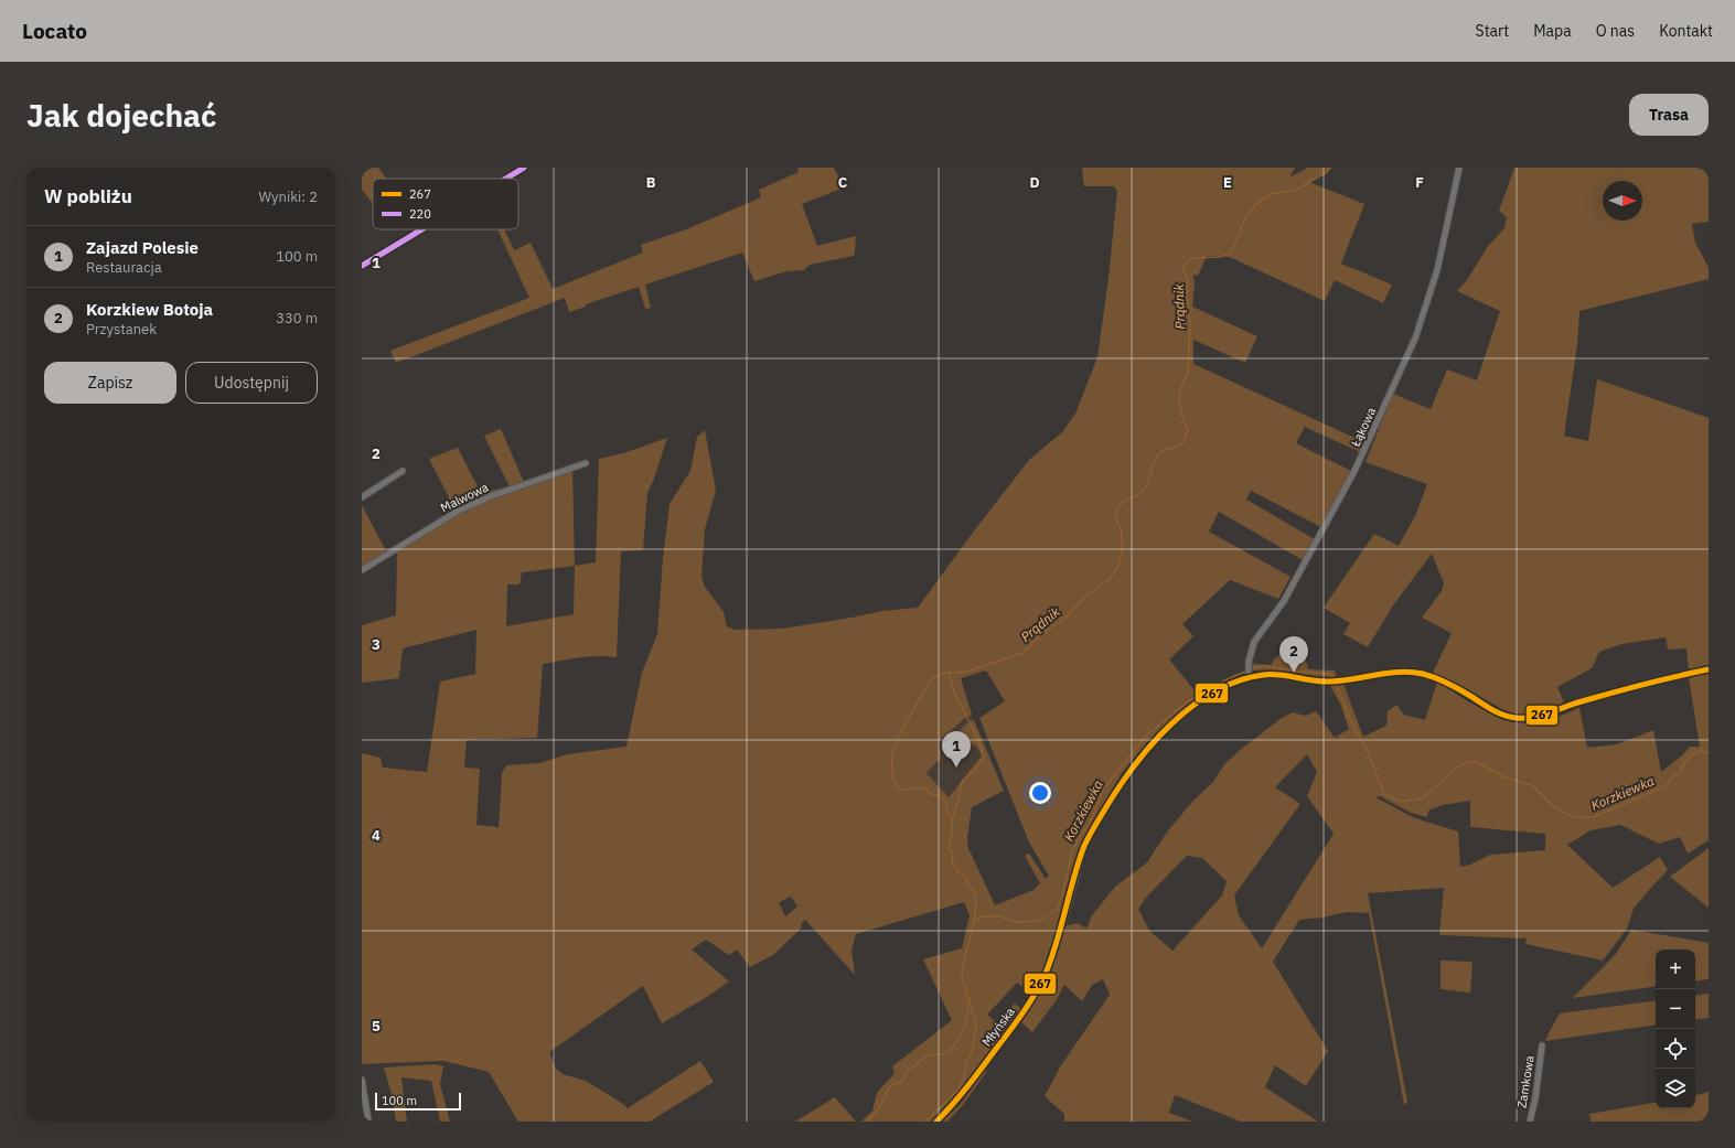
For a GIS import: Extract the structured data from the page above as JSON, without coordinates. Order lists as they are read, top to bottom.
{
  "streets": {
    "street": [
      "Łąkowa",
      "Malwowa",
      "Młyńska",
      "Zamkowa"
    ]
  },
  "crossings": [
    ["Łąkowa", "Młyńska"]
  ],
  "water": ["Prądnik", "Korzkiewka"],
  "lines": ["transit line 220", "transit line 267"],
  "legend": ["267", "220"],
  "scale_bar": "100 m",
  "north": "right",
  "page": {
    "header": "Locato",
    "nav": [
      "Start",
      "Mapa",
      "O nas",
      "Kontakt"
    ],
    "buttons": [
      "Trasa",
      ["Zapisz", "Udostępnij"]
    ],
    "title": "Jak dojechać",
    "heading": ["W pobliżu", "Wyniki: 2"],
    "list": [
      {
        "mark": "1",
        "name": "Zajazd Polesie",
        "note": "Restauracja",
        "value": "100 m"
      },
      {
        "mark": "2",
        "name": "Korzkiew Botoja",
        "note": "Przystanek",
        "value": "330 m"
      }
    ],
    "pins": ["2", "1"],
    "map_buttons": ["+", "−"],
    "scale": "100 m"
  },
  "grid": {
    "columns": [
      "B",
      "C",
      "D",
      "E",
      "F"
    ],
    "rows": [
      "1",
      "2",
      "3",
      "4",
      "5"
    ]
  }
}
